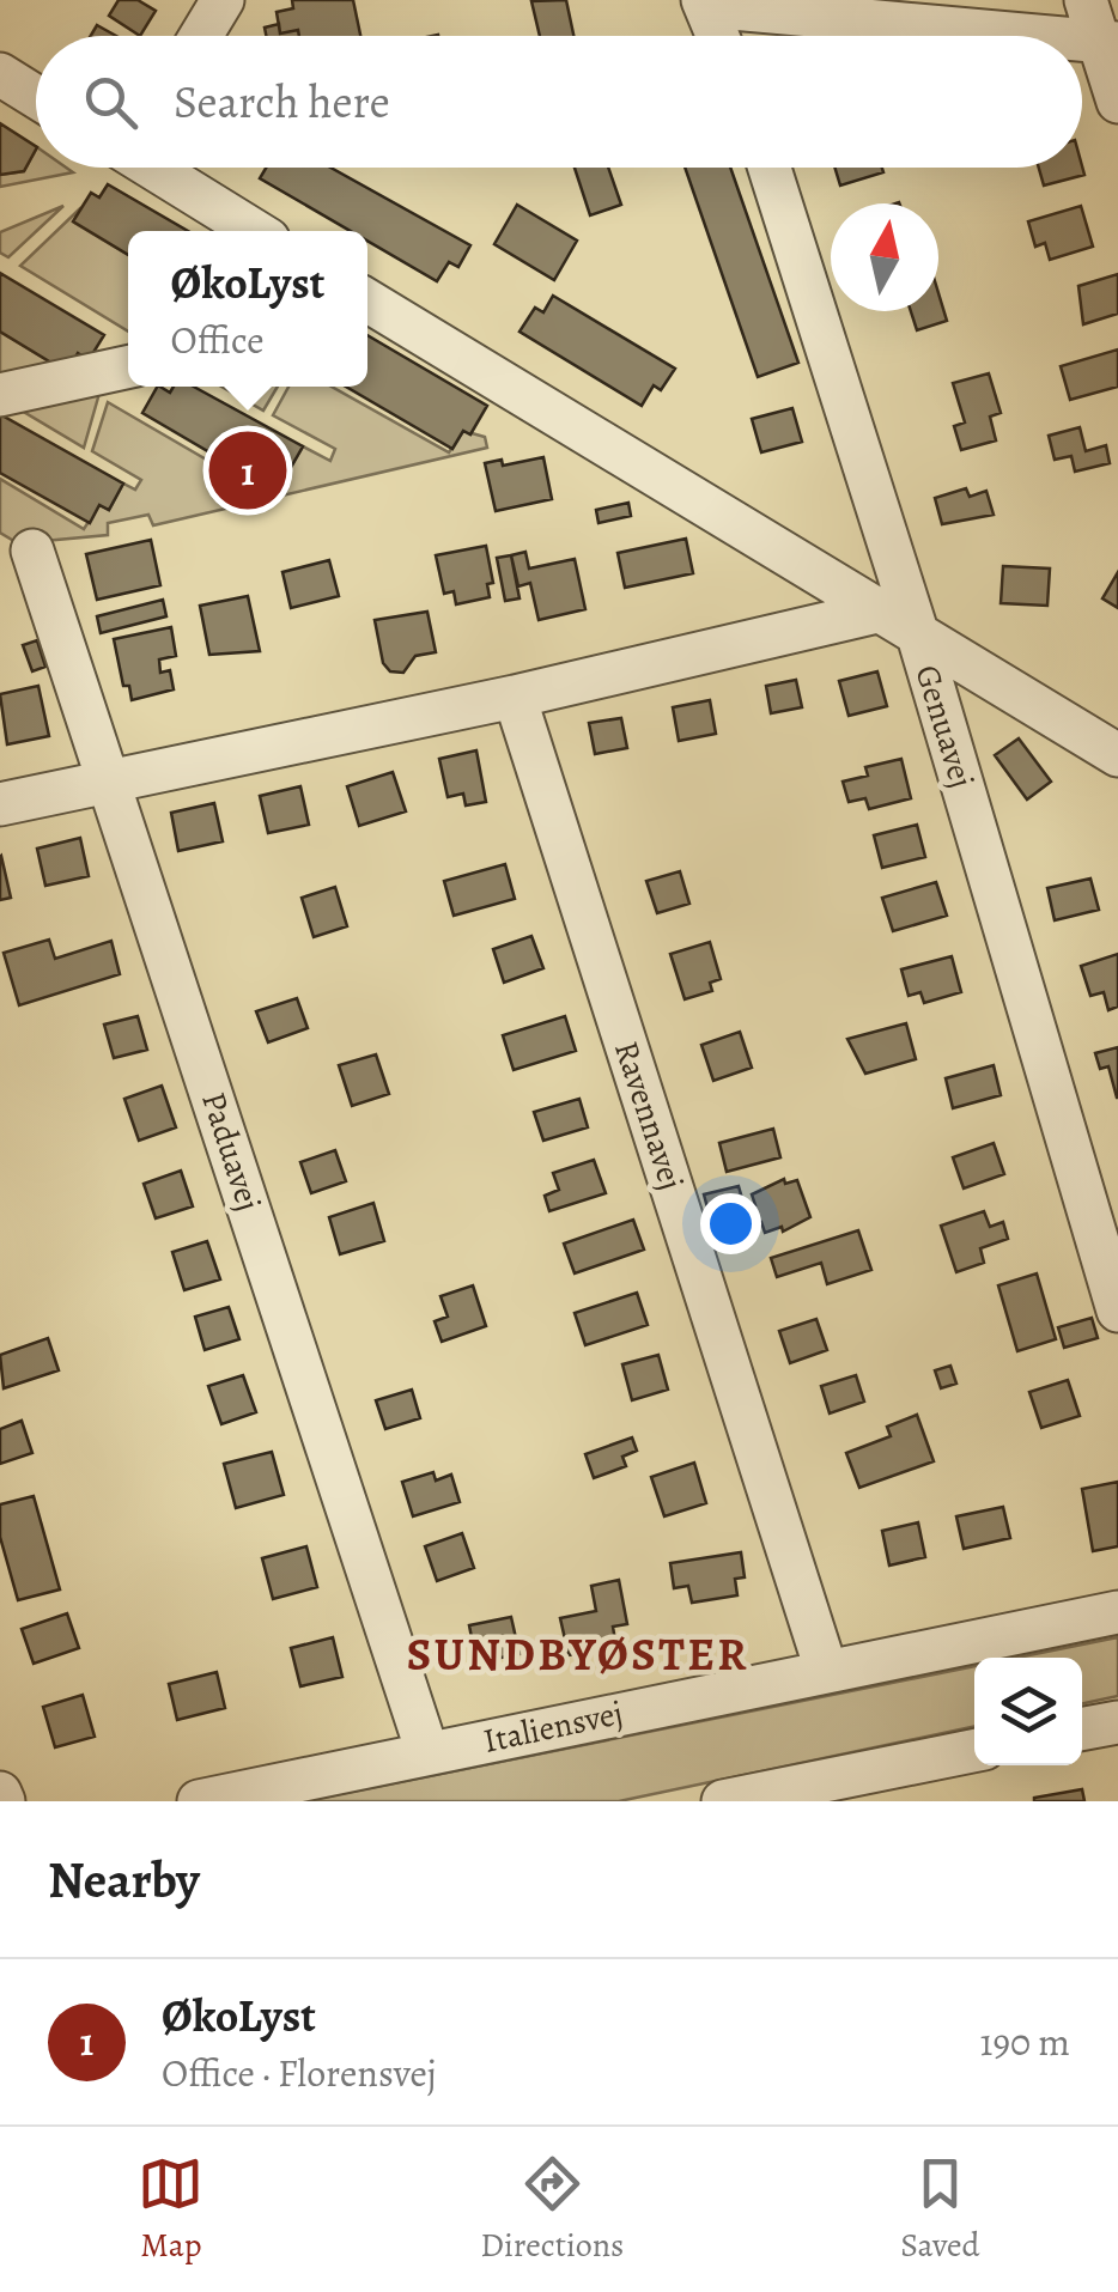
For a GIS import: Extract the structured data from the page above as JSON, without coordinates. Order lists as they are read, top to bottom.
{
  "streets": {
    "street": [
      "Genuavej",
      "Ravennavej",
      "Paduavej",
      "Italiensvej"
    ]
  },
  "crossings": [
    ["Ravennavej", "Italiensvej"],
    ["Paduavej", "Italiensvej"]
  ],
  "districts": ["SUNDBYØSTER"],
  "north": "top",
  "page": {
    "search": "Search here",
    "popup": ["ØkoLyst", "Office"],
    "pins": "1",
    "heading": "Nearby",
    "list": [
      {
        "mark": "1",
        "name": "ØkoLyst",
        "note": "Office · Florensvej",
        "value": "190 m"
      }
    ],
    "nav": ["Map", "Directions", "Saved"]
  }
}
